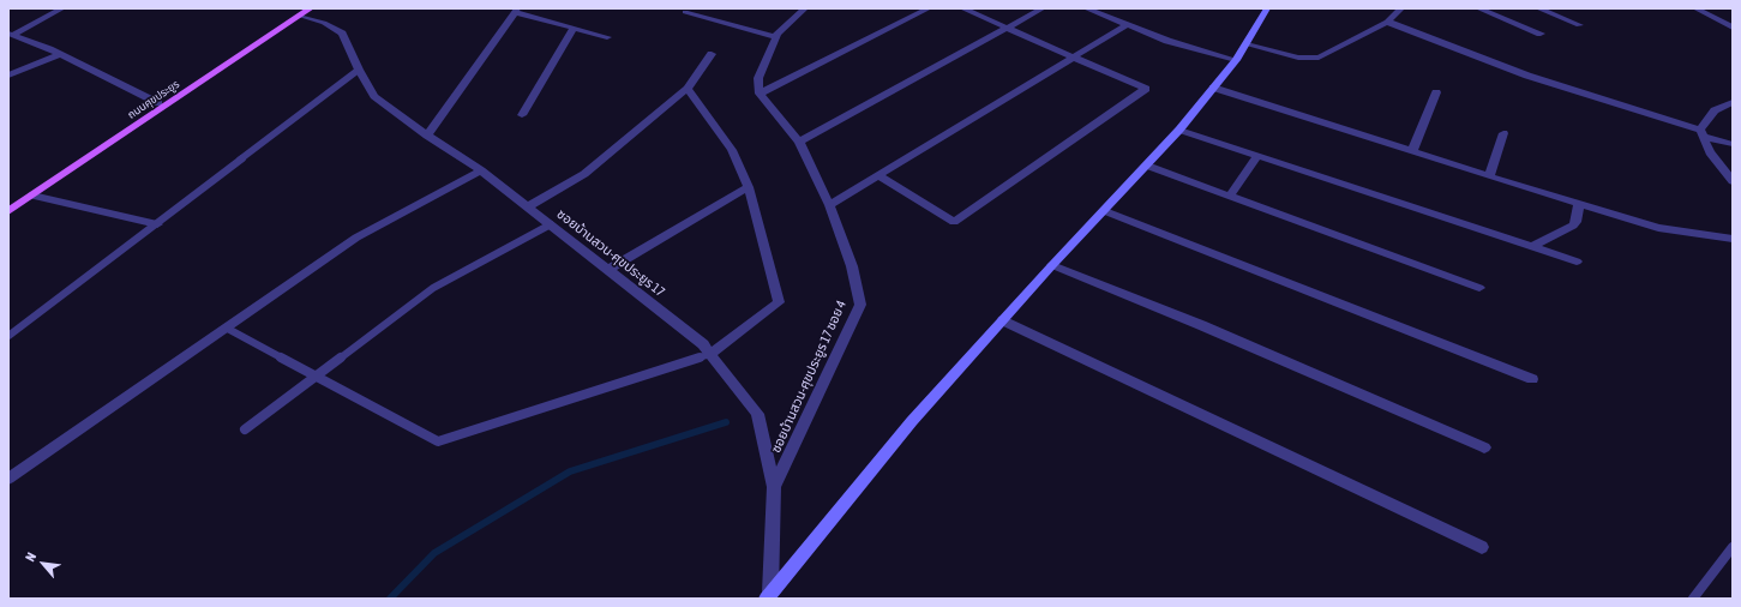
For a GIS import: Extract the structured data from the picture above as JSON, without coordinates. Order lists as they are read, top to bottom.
{
  "streets": {
    "main road": ["ถนนศุขประยูร"],
    "street": ["ซอยบ้านสวน-ศุขประยูร 17", "ซอยบ้านสวน-ศุขประยูร 17 ซอย 4"]
  },
  "crossings": [
    ["ถนนศุขประยูร", "ซอยบ้านสวน-ศุขประยูร 17"],
    ["ซอยบ้านสวน-ศุขประยูร 17", "ซอยบ้านสวน-ศุขประยูร 17 ซอย 4"]
  ],
  "north": "top left"
}
